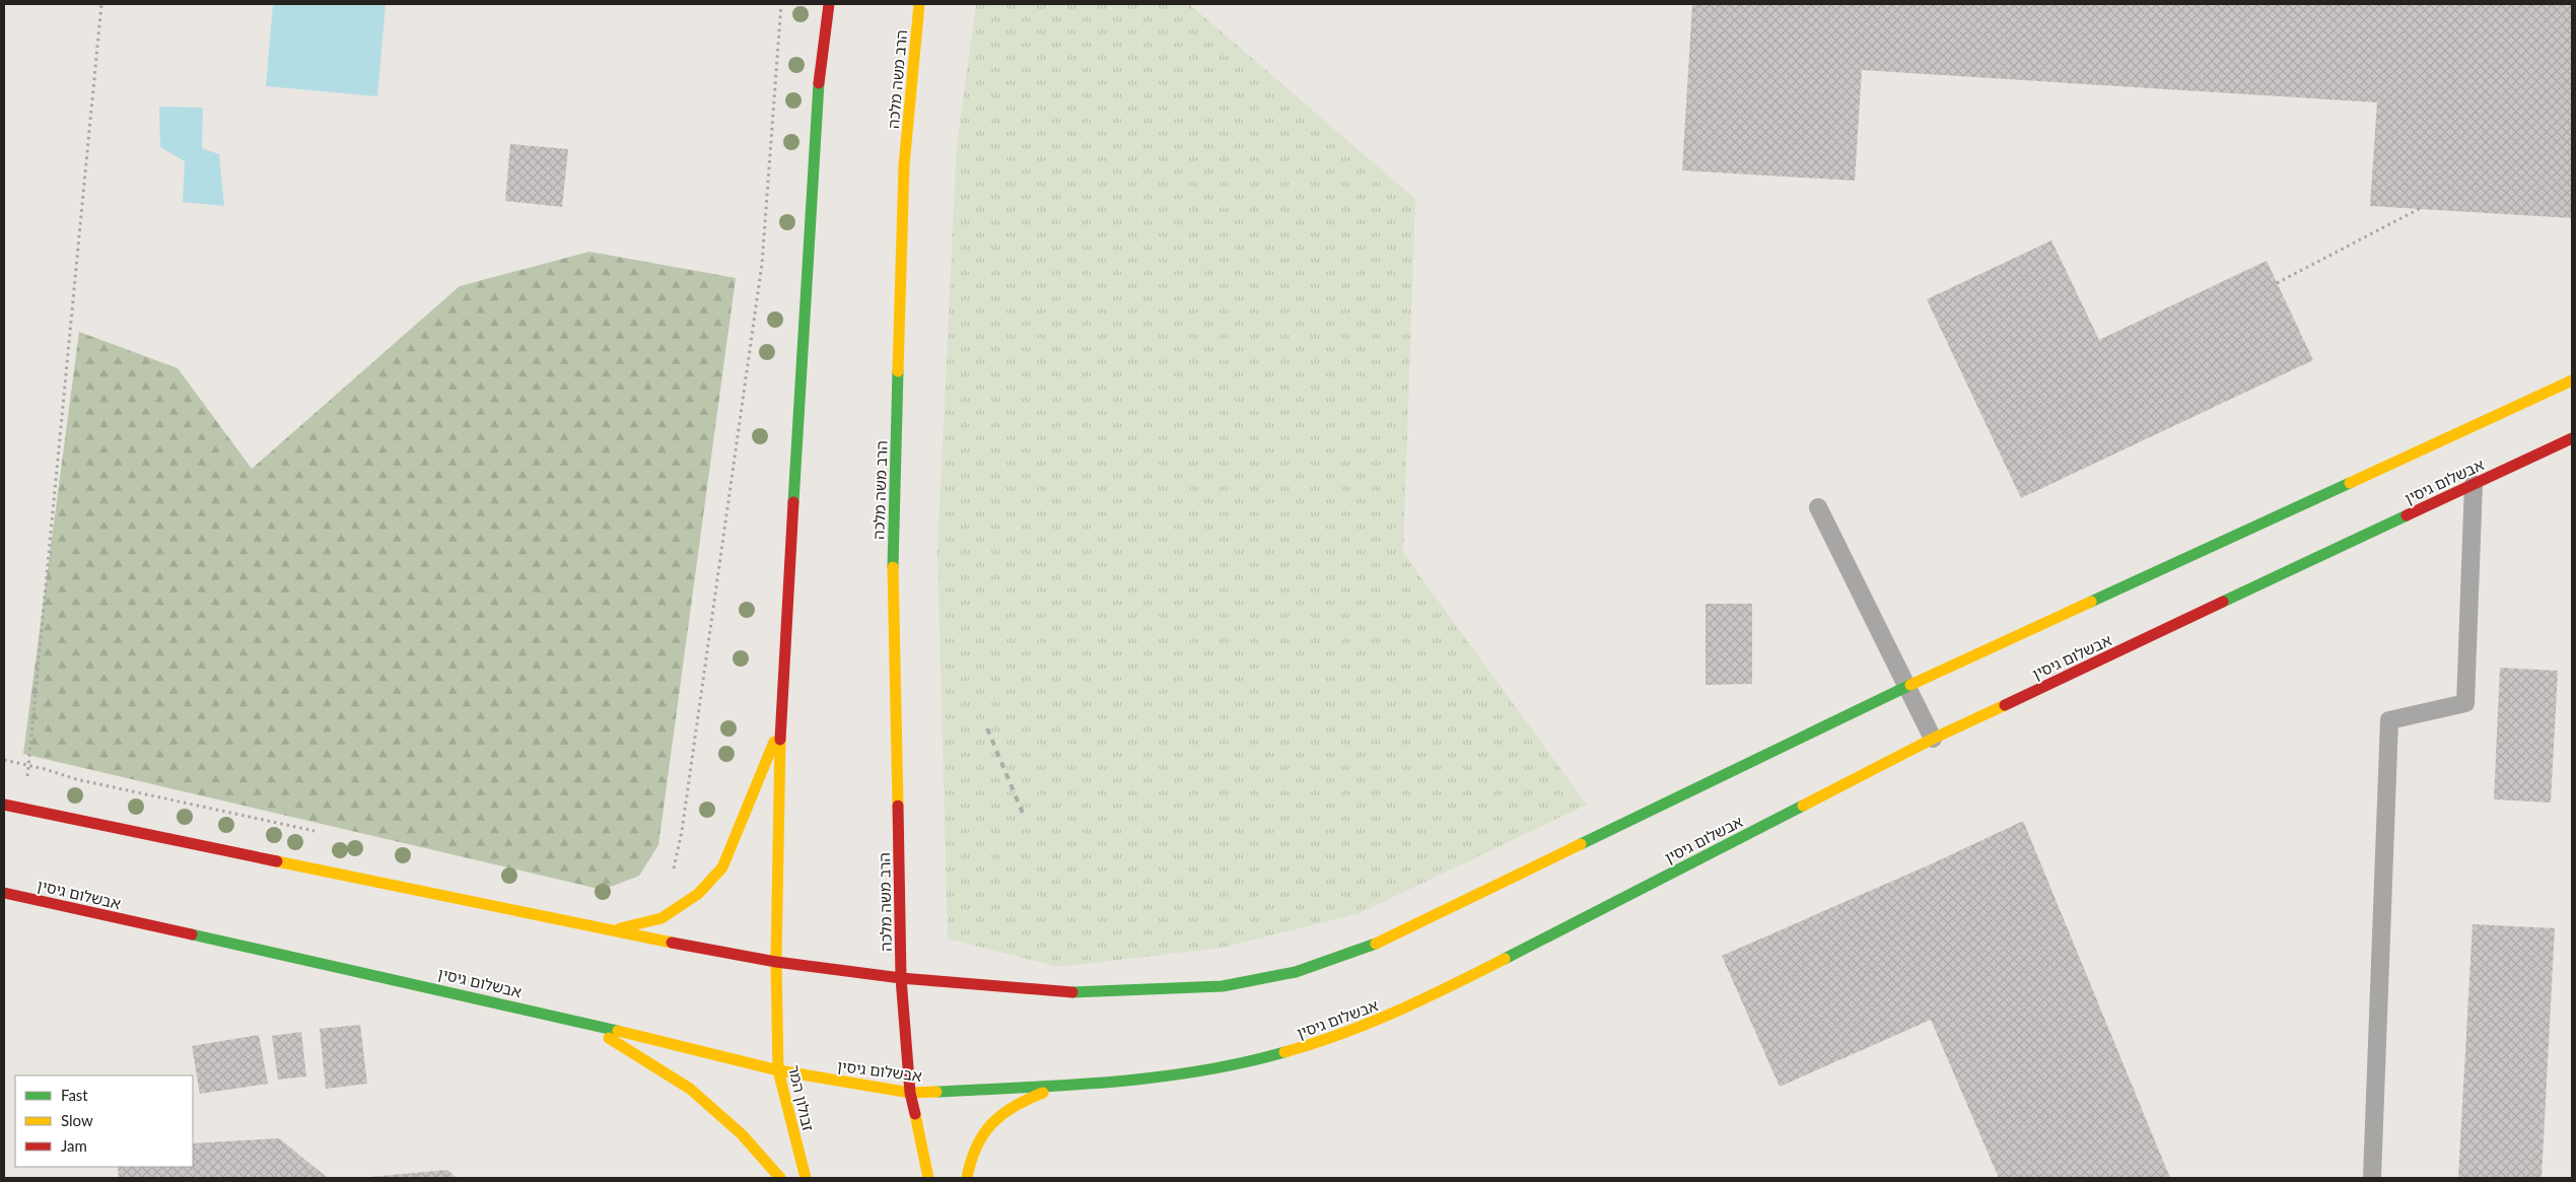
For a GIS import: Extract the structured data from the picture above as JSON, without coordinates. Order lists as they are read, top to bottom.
{
  "streets": {
    "street": ["הרב משה מלכה", "אבשלום גיסין", "זבולון המר"]
  },
  "crossings": [
    ["אבשלום גיסין", "זבולון המר"]
  ],
  "legend": ["Fast", "Slow", "Jam"]
}
